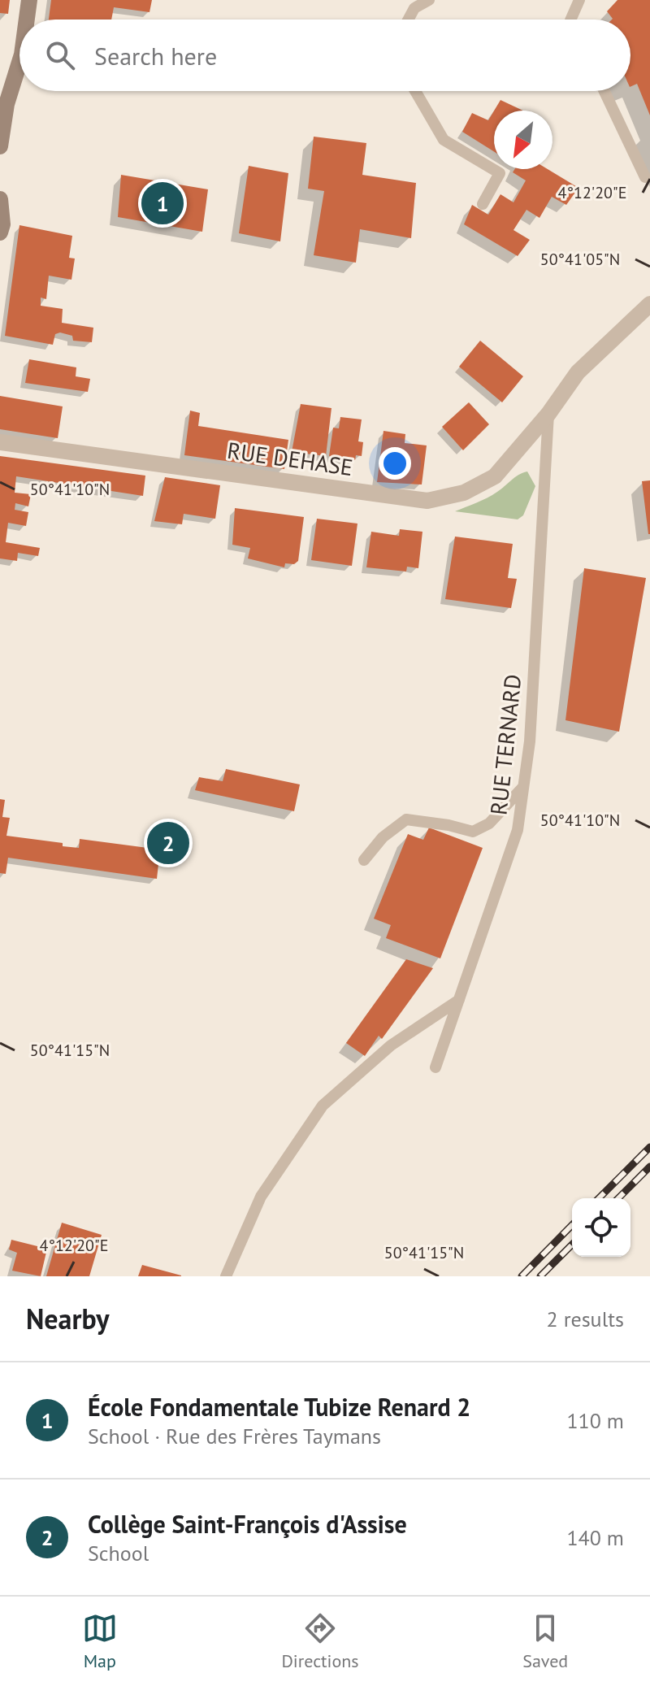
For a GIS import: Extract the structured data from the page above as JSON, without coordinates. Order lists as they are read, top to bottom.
{
  "streets": {
    "street": ["RUE DEHASE"],
    "lane": ["RUE TERNARD"]
  },
  "crossings": [
    ["RUE DEHASE", "RUE TERNARD"]
  ],
  "north": "bottom left",
  "page": {
    "search": "Search here",
    "pins": ["1", "2"],
    "heading": ["Nearby", "2 results"],
    "list": [
      {
        "mark": "1",
        "name": "École Fondamentale Tubize Renard 2",
        "note": "School · Rue des Frères Taymans",
        "value": "110 m"
      },
      {
        "mark": "2",
        "name": "Collège Saint-François d'Assise",
        "note": "School",
        "value": "140 m"
      }
    ],
    "nav": ["Map", "Directions", "Saved"]
  },
  "coordinates": [
    "4°12'20\"E",
    "50°41'05\"N",
    "50°41'10\"N",
    "50°41'15\"N"
  ]
}
